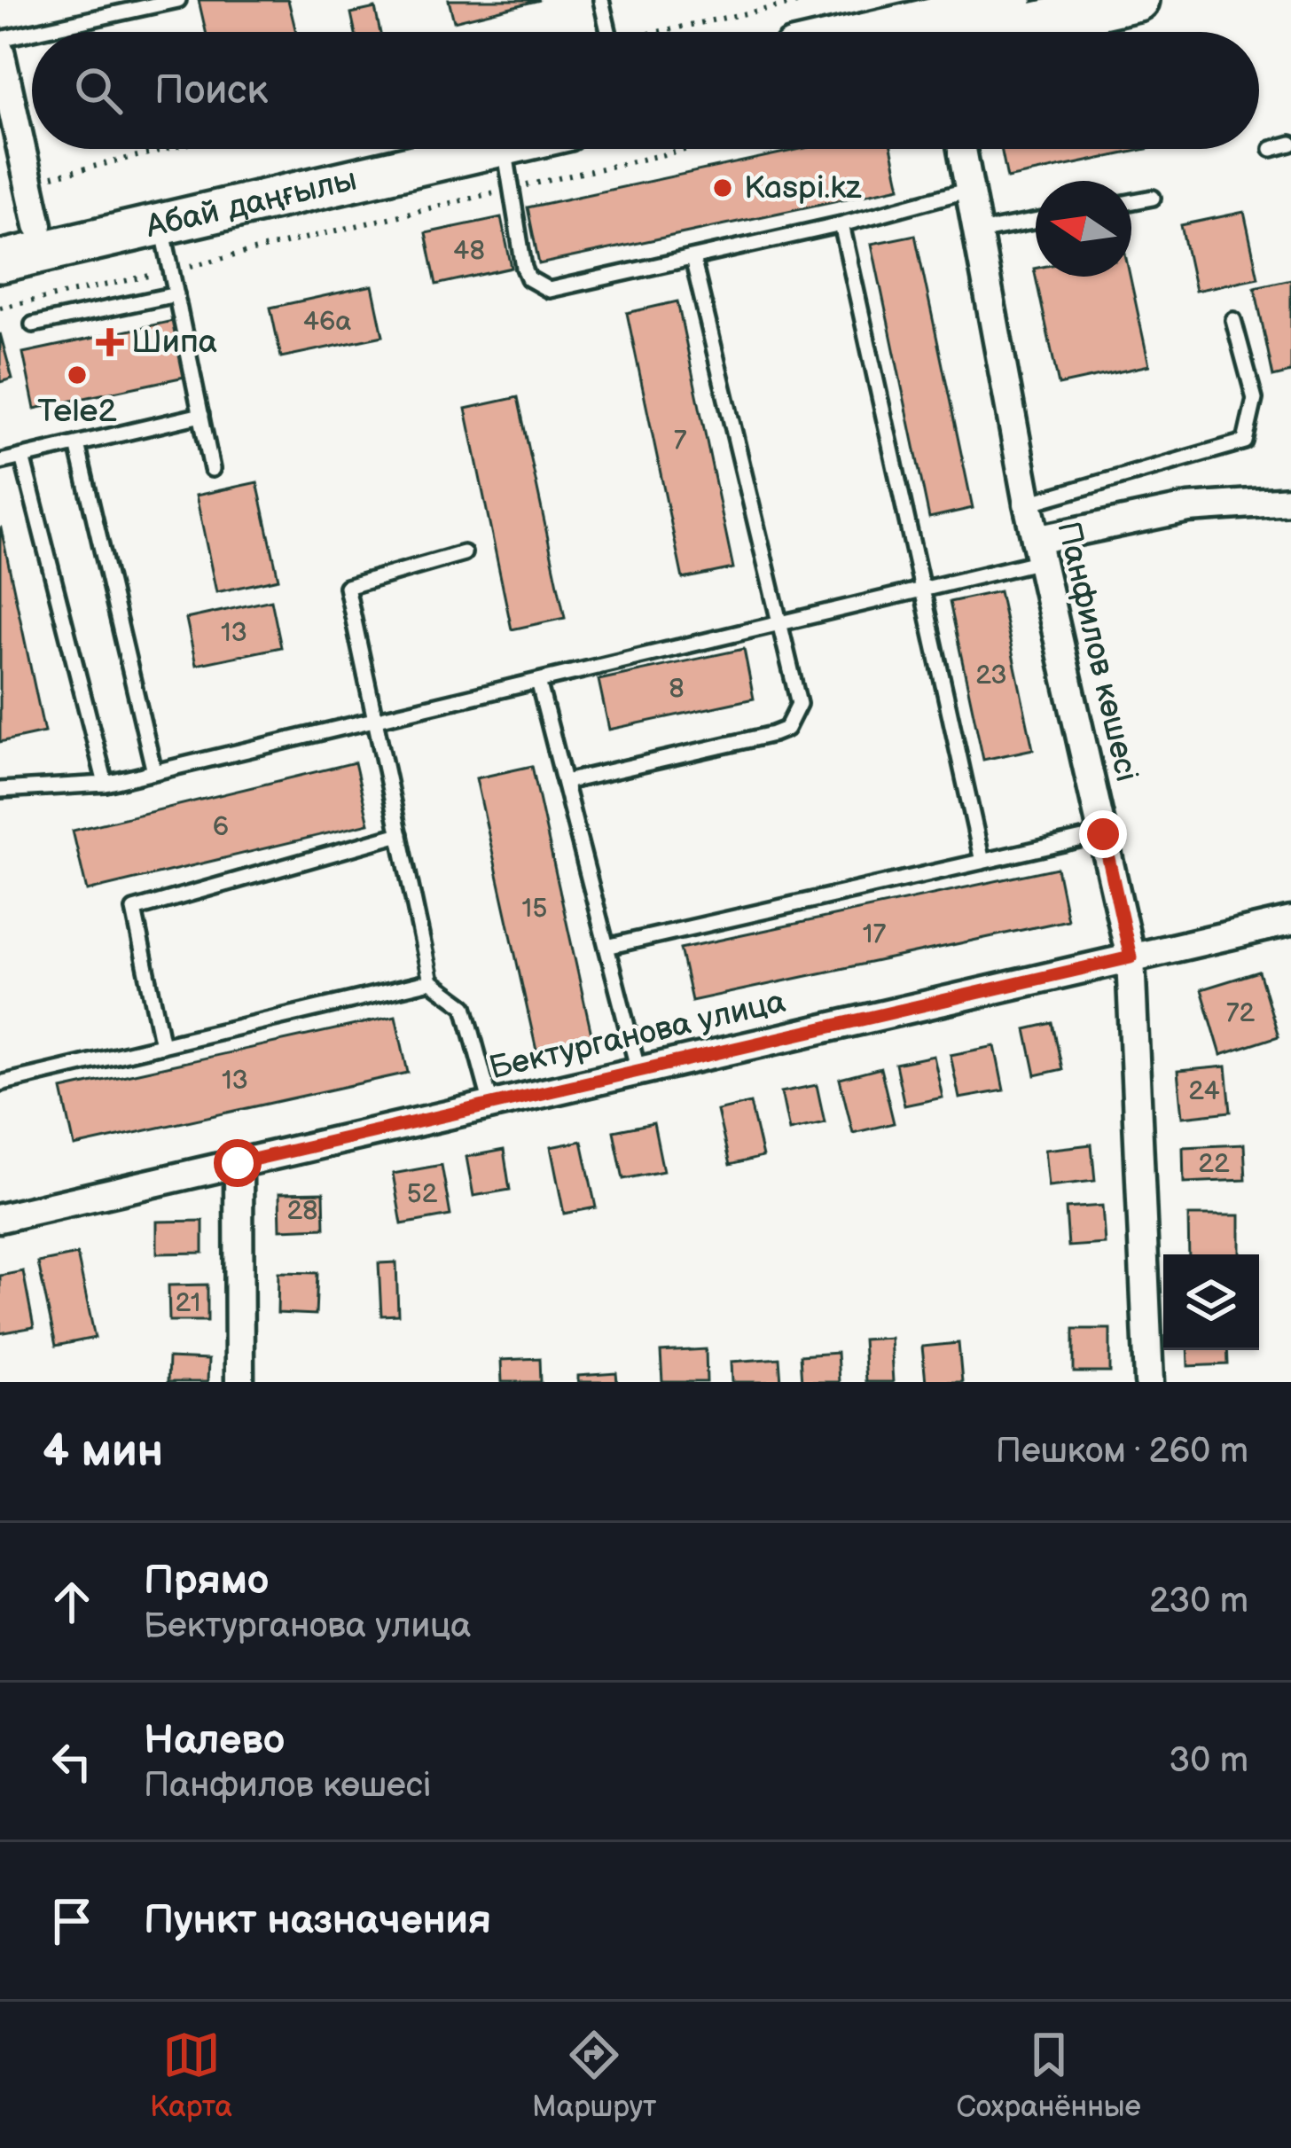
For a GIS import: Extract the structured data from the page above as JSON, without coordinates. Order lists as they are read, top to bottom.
{
  "streets": {
    "main road": ["Абай даңғылы"],
    "street": ["Панфилов көшесі", "Бектурганова улица"]
  },
  "crossings": [
    ["Панфилов көшесі", "Бектурганова улица"]
  ],
  "places": {
    "other": ["Kaspi.kz", "Tele2"],
    "health": ["Шипа"]
  },
  "house_numbers": [
    "48",
    "46а",
    "7",
    "13",
    "23",
    "8",
    "6",
    "15",
    "17",
    "72",
    "13",
    "24",
    "22",
    "52",
    "28",
    "21"
  ],
  "north": "left",
  "page": {
    "search": "Поиск",
    "heading": ["4 мин", "Пешком · 260 m"],
    "list": [
      ["Прямо", "Бектурганова улица", "230 m"],
      ["Налево", "Панфилов көшесі", "30 m"],
      "Пункт назначения"
    ],
    "nav": ["Карта", "Маршрут", "Сохранённые"]
  }
}
